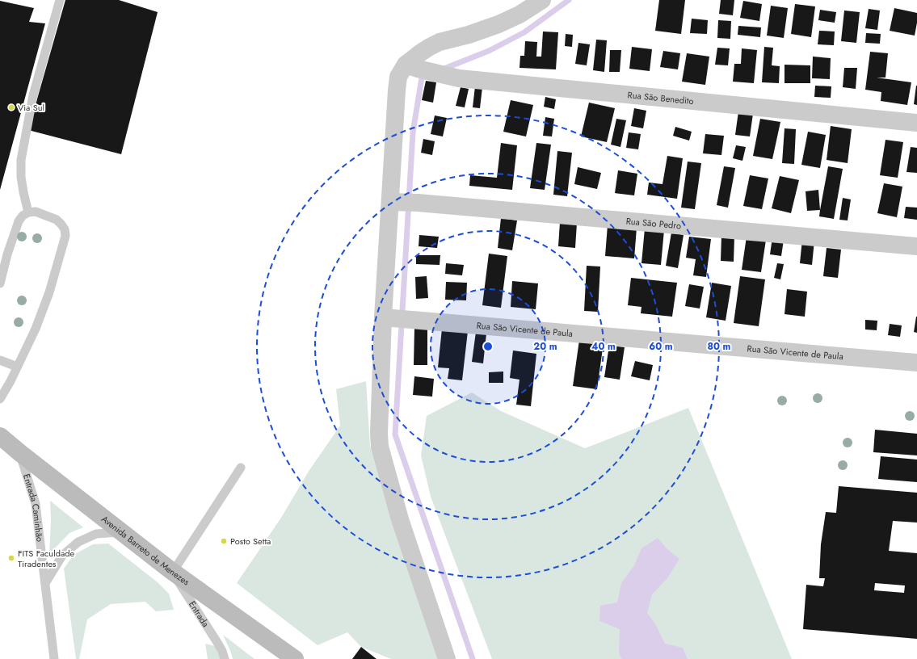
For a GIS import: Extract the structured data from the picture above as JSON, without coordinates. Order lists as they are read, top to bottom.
{
  "streets": {
    "main road": ["Avenida Barreto de Menezes"],
    "street": ["Rua São Benedito", "Rua São Pedro", "Rua São Vicente de Paula"],
    "lane": ["Entrada Caminhão", "Entrada"]
  },
  "crossings": [
    ["Entrada Caminhão", "Avenida Barreto de Menezes"],
    ["Avenida Barreto de Menezes", "Entrada"]
  ],
  "places": ["Via Sul", "Posto Setta", "FITS Faculdade Tiradentes"],
  "rings": [
    "20 m",
    "40 m",
    "60 m",
    "80 m"
  ]
}
